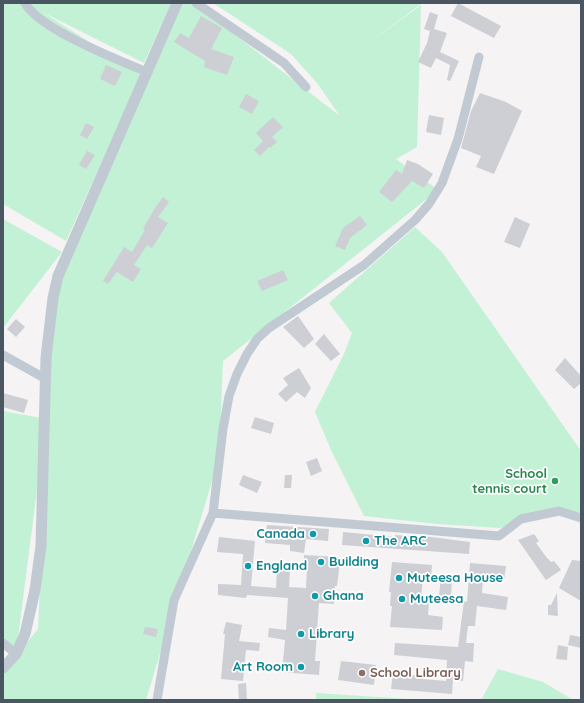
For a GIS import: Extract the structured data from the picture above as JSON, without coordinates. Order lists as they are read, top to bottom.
{
  "places": [
    "School tennis court",
    "Canada",
    "The ARC",
    "Building",
    "England",
    "Muteesa House",
    "Ghana",
    "Muteesa",
    "Library",
    "Art Room",
    "School Library"
  ]
}
